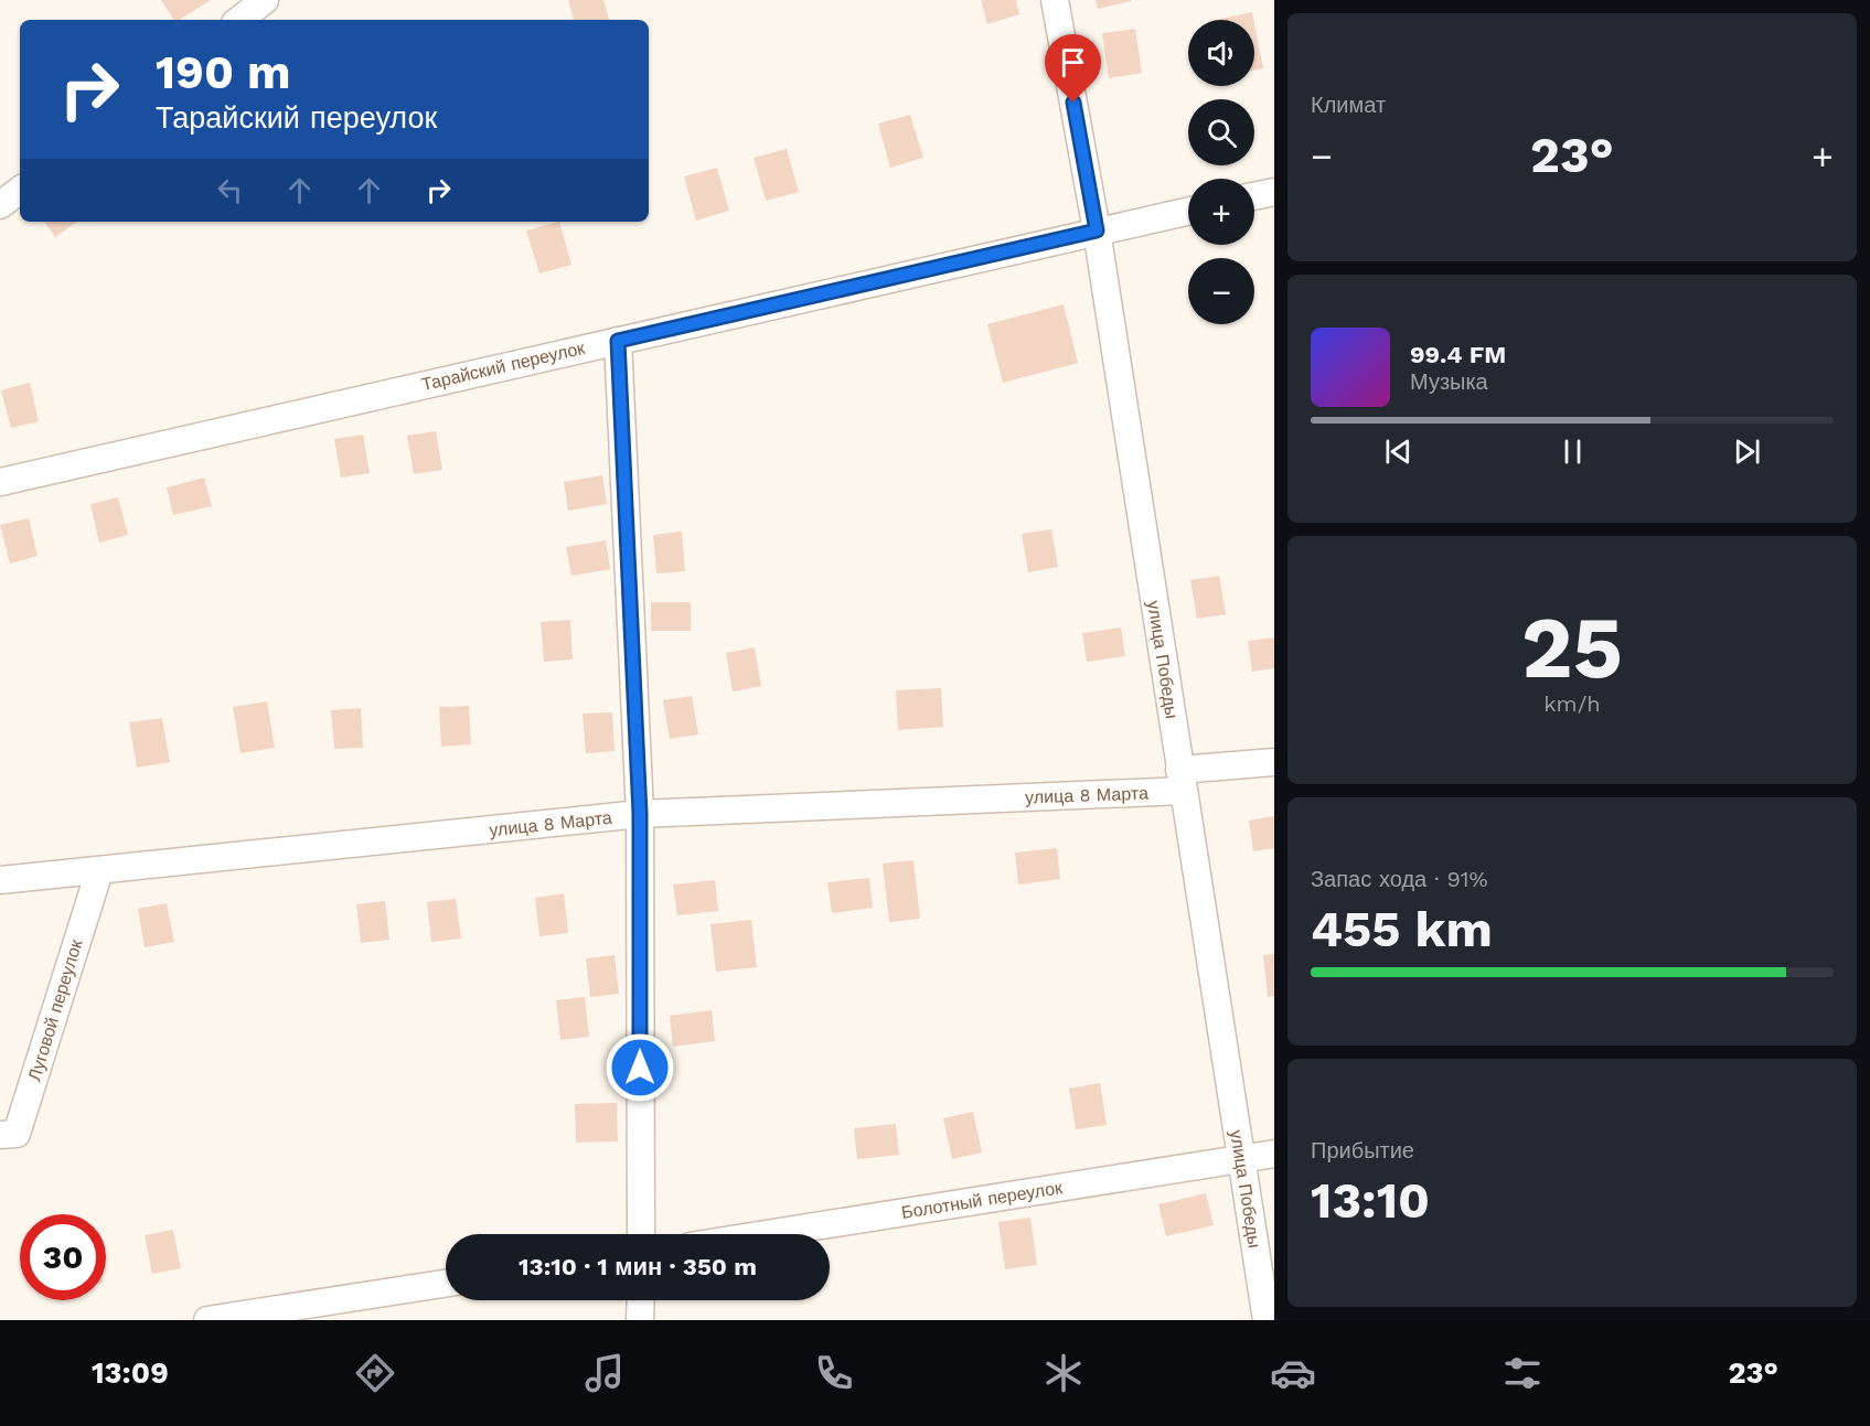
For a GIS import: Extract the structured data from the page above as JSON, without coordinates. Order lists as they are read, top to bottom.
{
  "streets": {
    "street": [
      "Тарайский переулок",
      "улица Победы",
      "улица 8 Марта",
      "Луговой переулок",
      "Болотный переулок"
    ]
  },
  "crossings": [
    ["Тарайский переулок", "улица Победы"],
    ["улица Победы", "улица 8 Марта"],
    ["улица Победы", "Болотный переулок"],
    ["улица 8 Марта", "Луговой переулок"]
  ],
  "page": {
    "tile": [
      "Климат",
      ["25", "km/h"],
      ["Запас хода · 91%", "455 km"],
      ["Прибытие", "13:10"]
    ],
    "map_buttons": ["+", "−"],
    "turn": ["190 m", "Тарайский переулок"],
    "heat": ["−", "23°", "+"],
    "song": ["99.4 FM", "Музыка"],
    "limit": "30",
    "trip": "13:10 · 1 мин · 350 m",
    "tabs": ["13:09", "23°"]
  }
}
